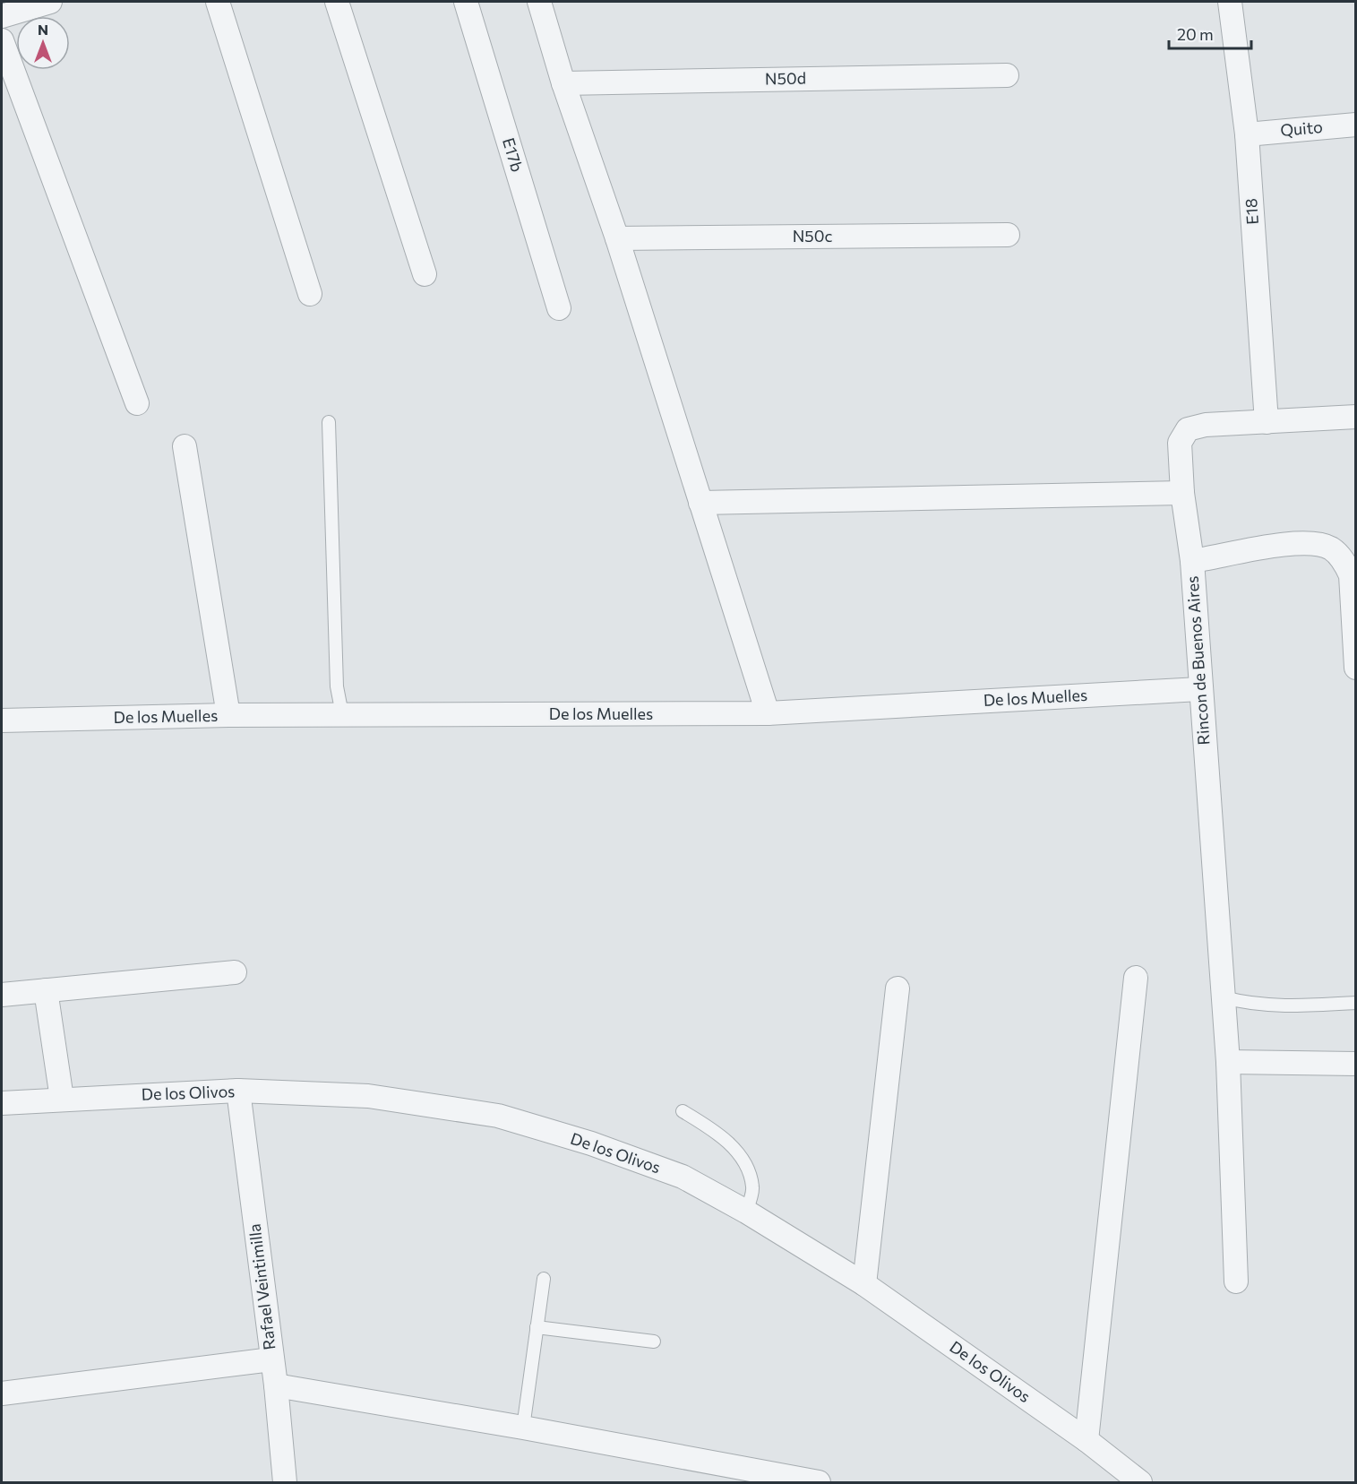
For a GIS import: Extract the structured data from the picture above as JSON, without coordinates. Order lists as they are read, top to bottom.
{
  "streets": {
    "street": [
      "N50d",
      "Quito",
      "E17b",
      "E18",
      "N50c",
      "Rincon de Buenos Aires",
      "De los Muelles",
      "De los Olivos",
      "Rafael Veintimilla"
    ]
  },
  "crossings": [
    ["Quito", "E18"],
    ["E18", "Rincon de Buenos Aires"],
    ["Rincon de Buenos Aires", "De los Muelles"],
    ["De los Olivos", "Rafael Veintimilla"]
  ],
  "scale_bar": "20 m",
  "north": "top"
}
